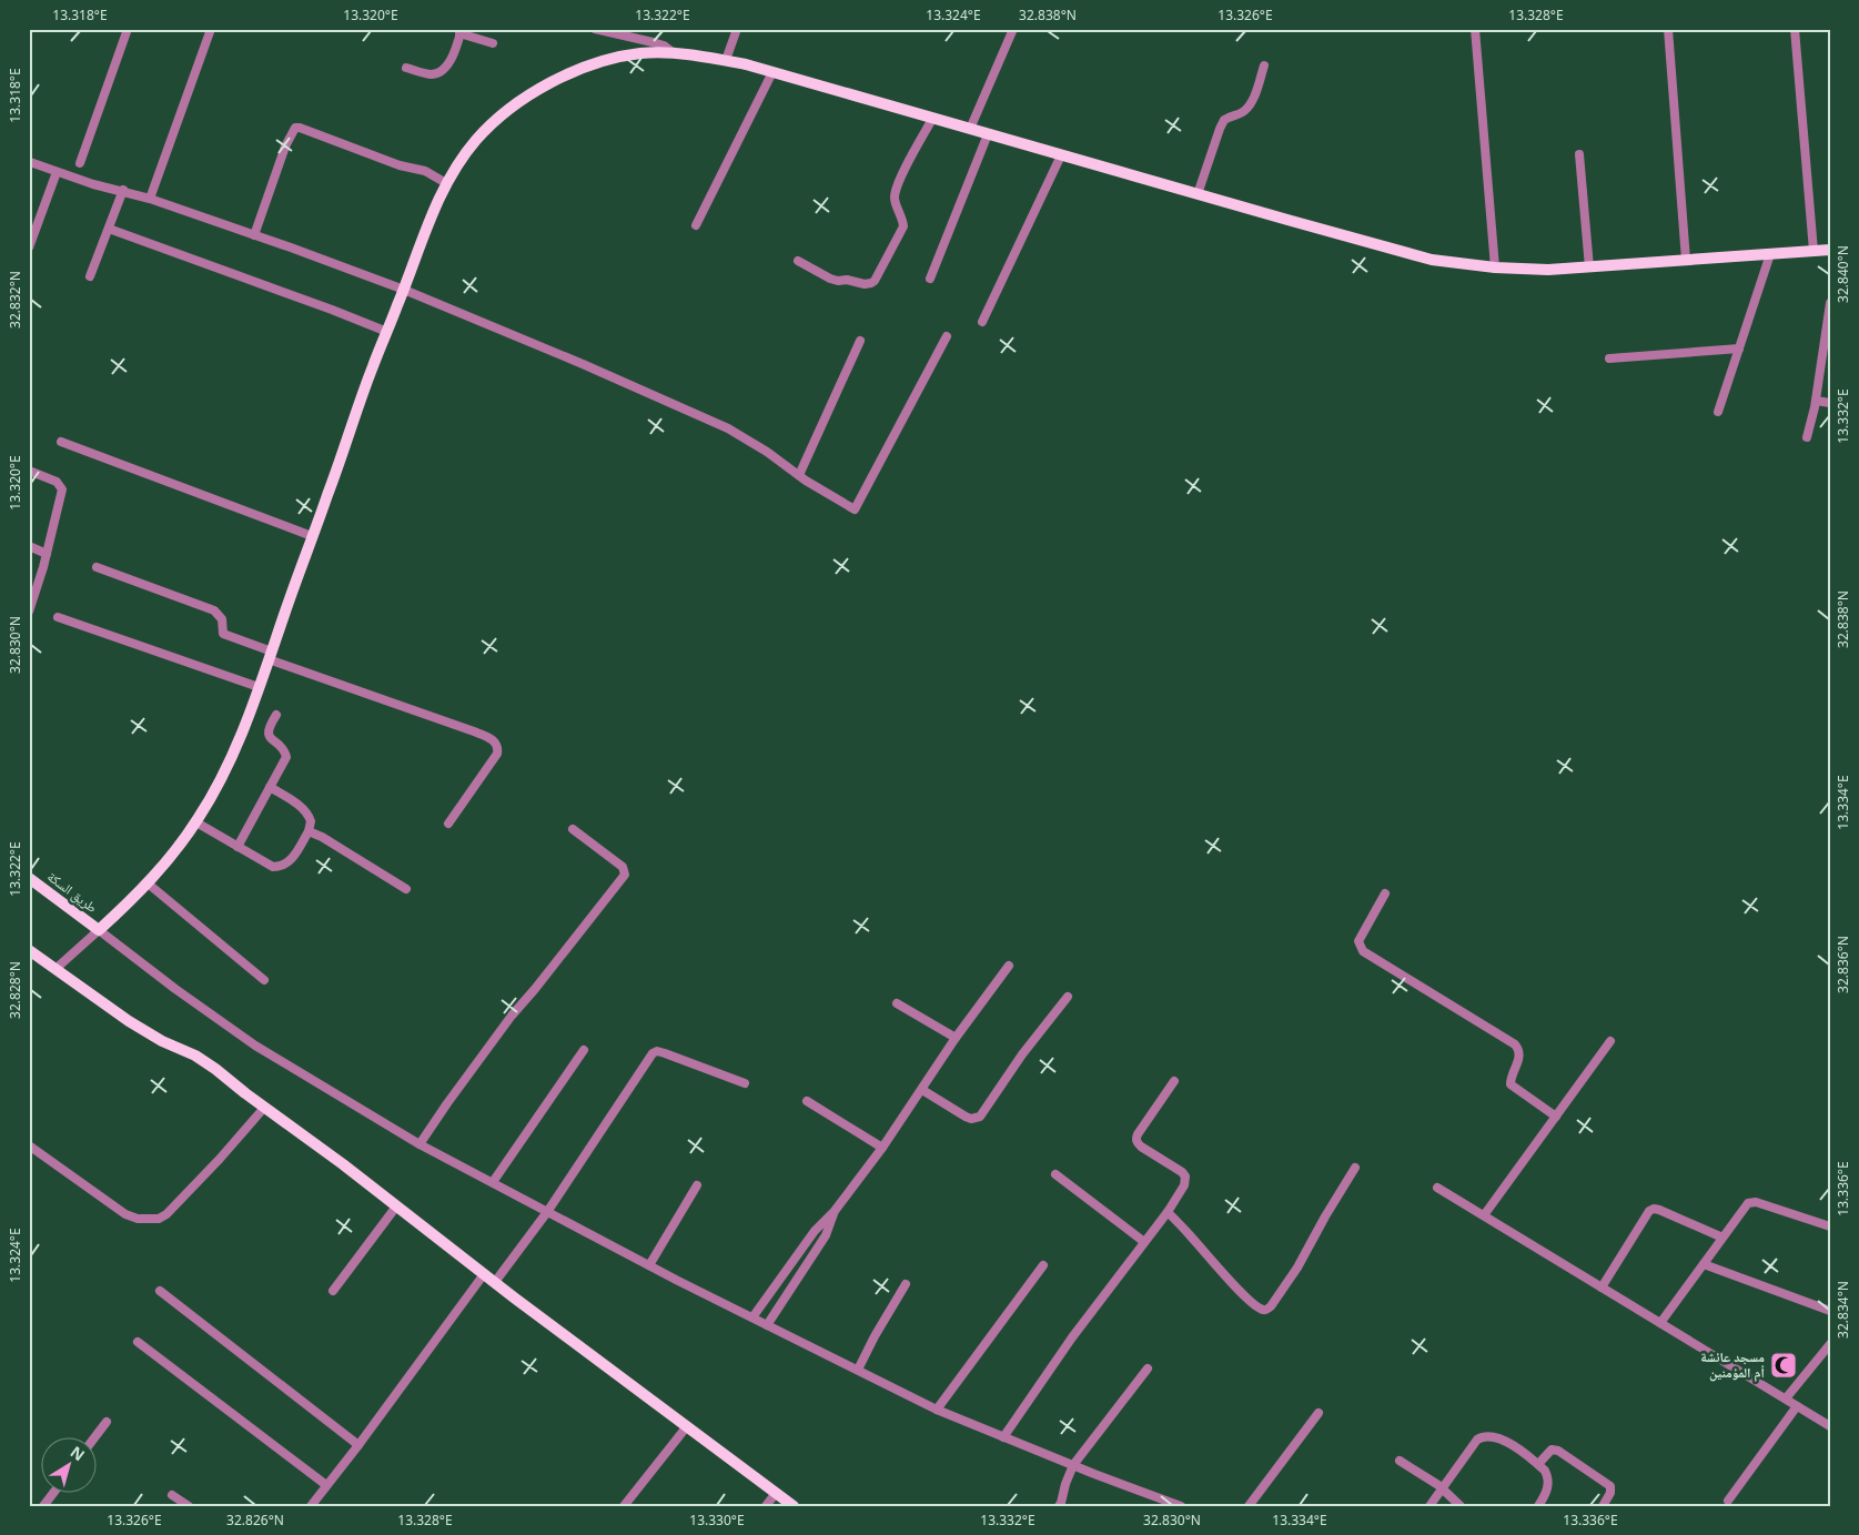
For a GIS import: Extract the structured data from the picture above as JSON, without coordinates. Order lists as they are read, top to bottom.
{
  "streets": {
    "main road": ["طريق السكة"]
  },
  "places": {
    "mosque": ["مسجد عائشة أم المؤمنين"]
  },
  "north": "top right",
  "coordinates": [
    "13.318°E",
    "13.320°E",
    "13.322°E",
    "13.324°E",
    "32.838°N",
    "13.326°E",
    "13.328°E",
    "32.840°N",
    "32.832°N",
    "13.332°E",
    "32.830°N",
    "13.334°E",
    "32.836°N",
    "32.828°N",
    "13.336°E",
    "32.834°N",
    "32.826°N",
    "13.330°E"
  ]
}
